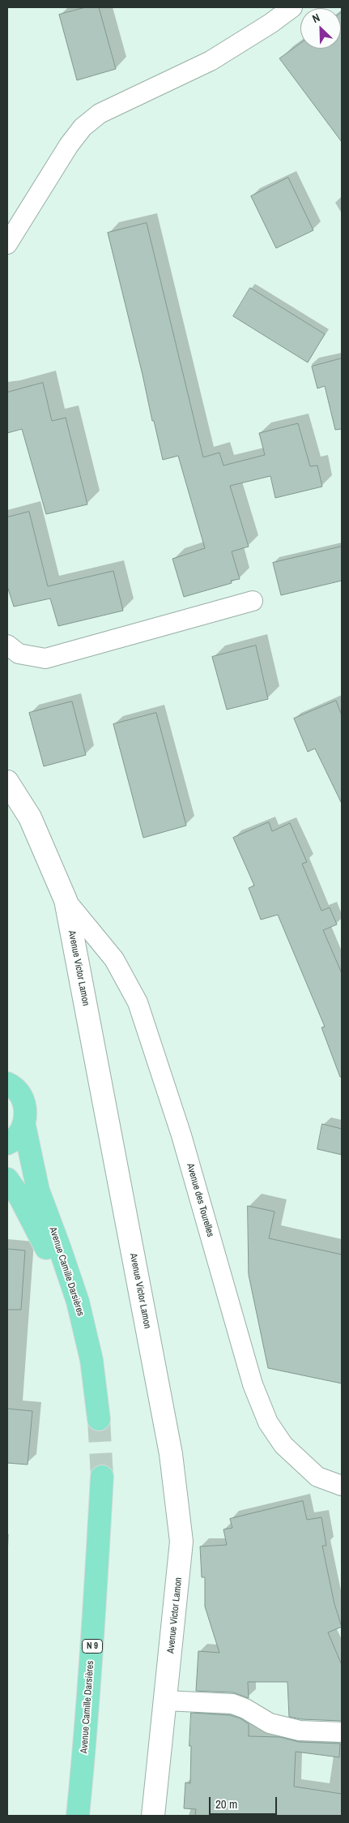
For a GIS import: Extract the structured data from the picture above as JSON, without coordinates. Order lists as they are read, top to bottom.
{
  "streets": {
    "main road": ["Avenue Camille Darsières", "N 9"],
    "street": ["Avenue Victor Lamon", "Avenue des Tourelles"]
  },
  "crossings": [
    ["Avenue Victor Lamon", "Avenue des Tourelles"]
  ],
  "scale_bar": "20 m",
  "north": "top left"
}
